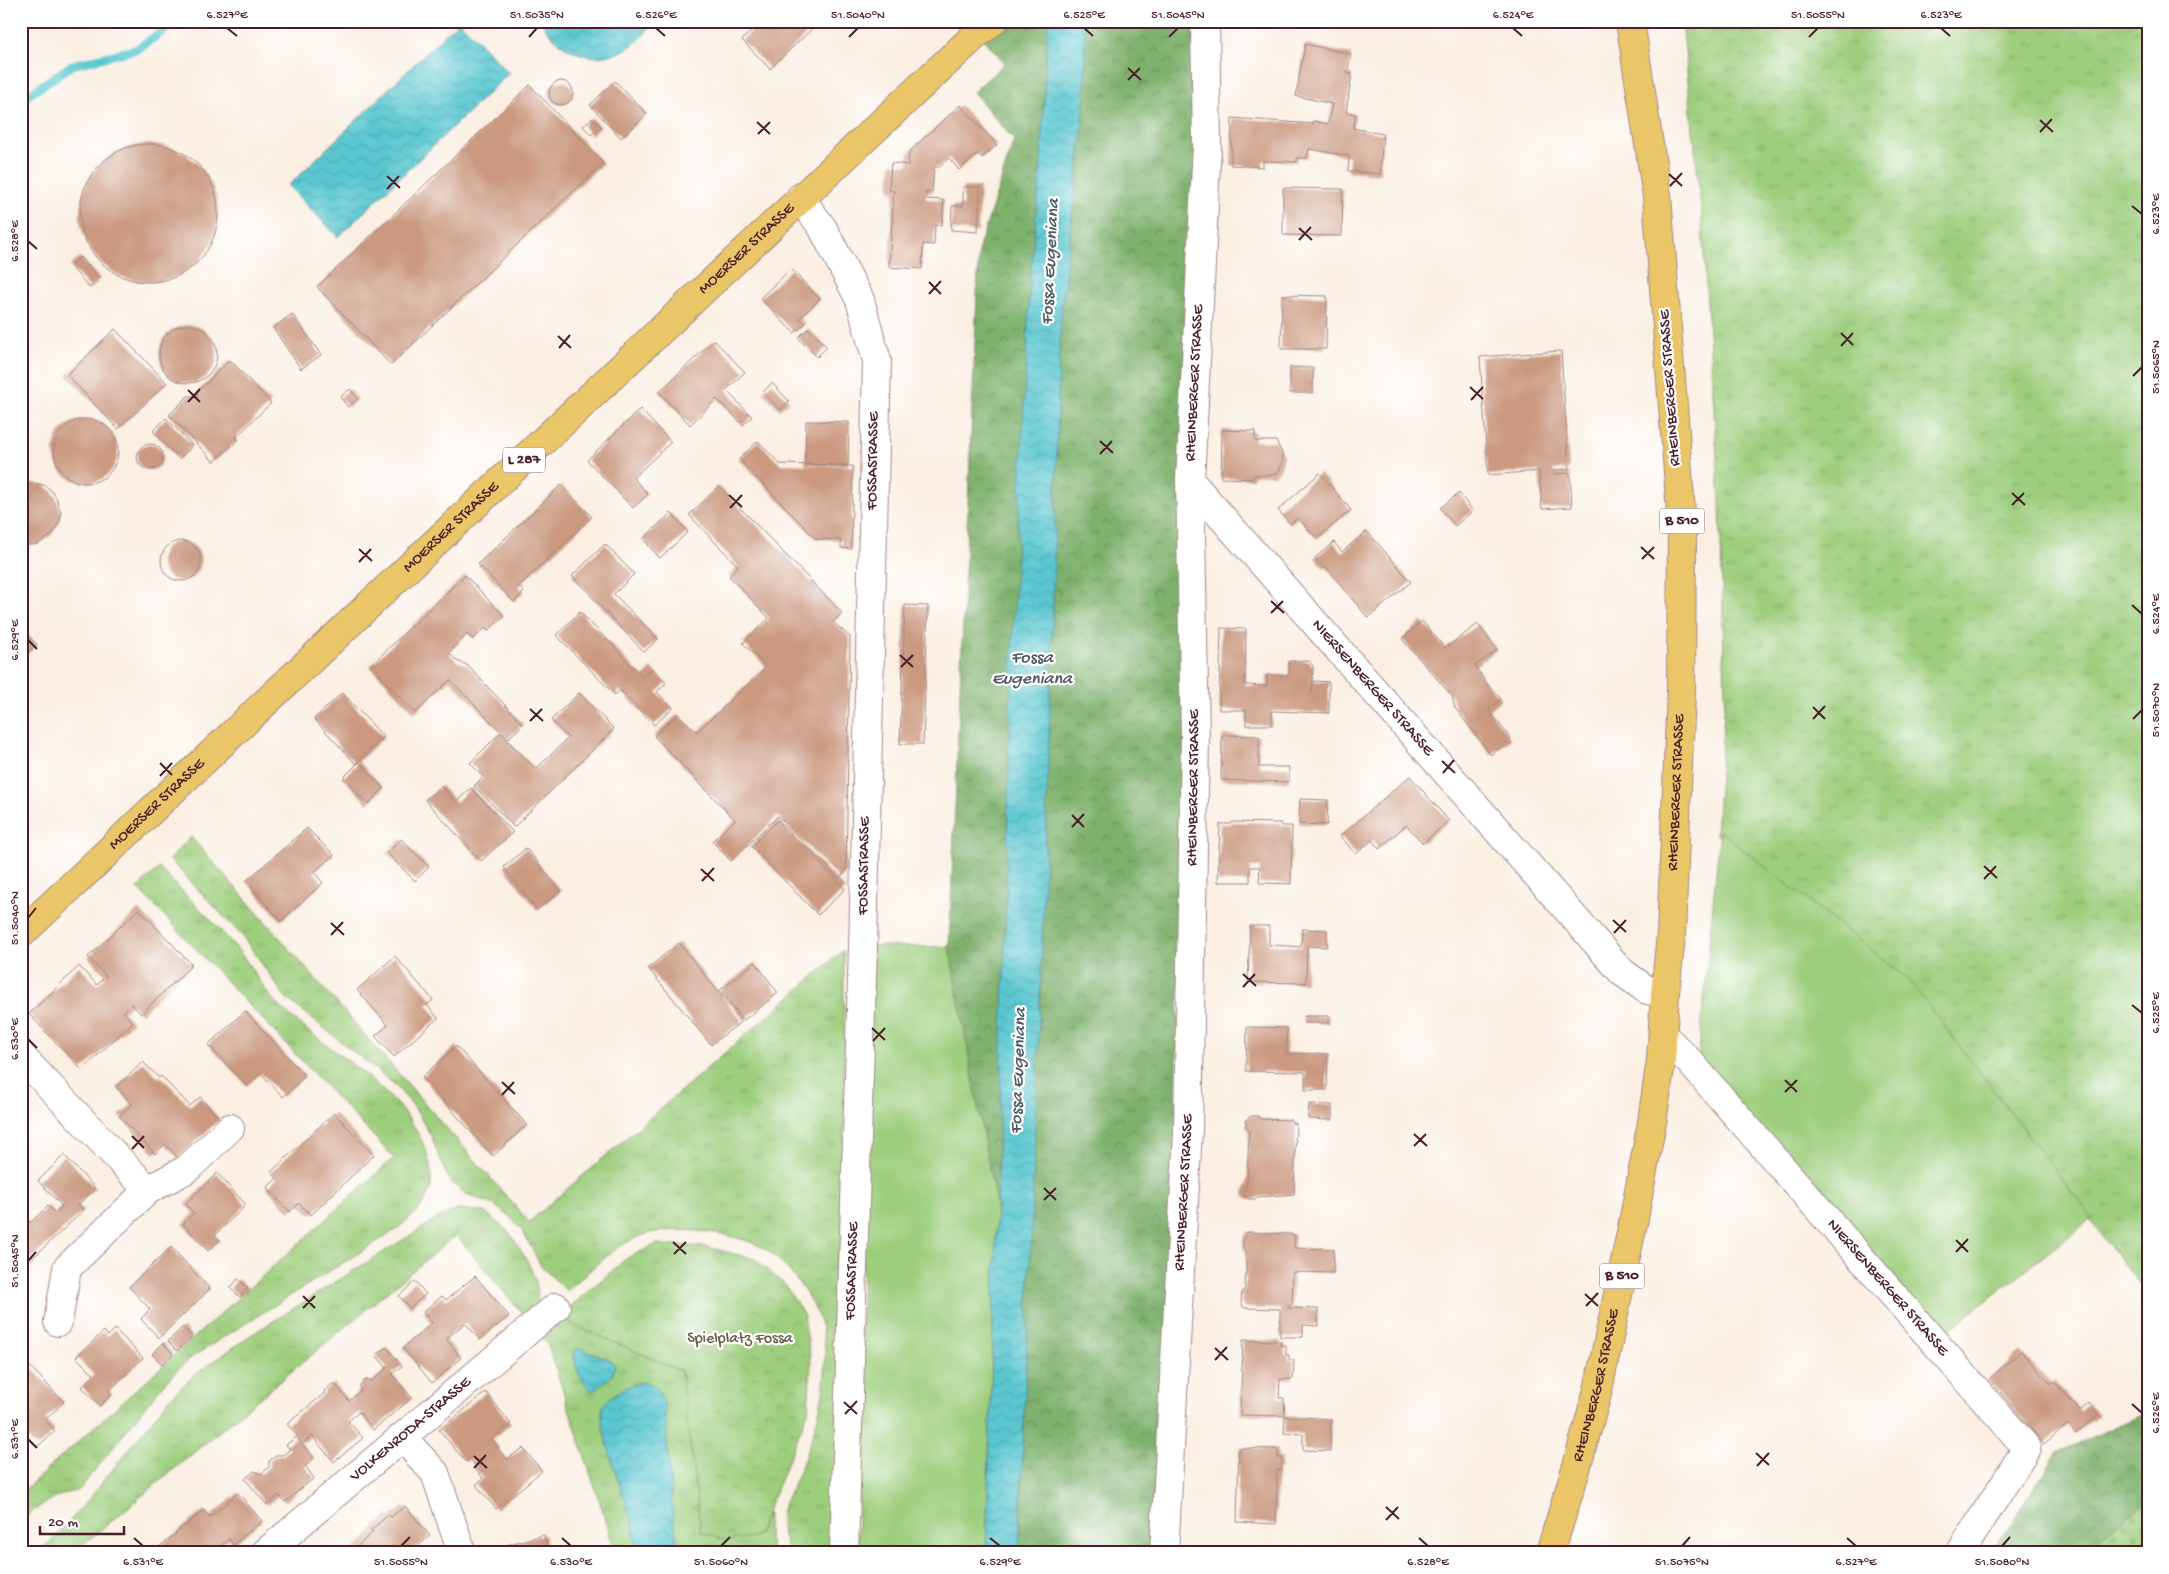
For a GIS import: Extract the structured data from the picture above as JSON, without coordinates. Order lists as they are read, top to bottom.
{
  "streets": {
    "main road": [
      "MOERSER STRASSE",
      "RHEINBERGER STRASSE",
      "L 287",
      "B 510"
    ],
    "street": ["FOSSASTRASSE", "NIERSENBERGER STRASSE", "VOLKENRODA-STRASSE"]
  },
  "crossings": [
    ["MOERSER STRASSE", "FOSSASTRASSE"],
    ["RHEINBERGER STRASSE", "NIERSENBERGER STRASSE"]
  ],
  "water": ["Fossa Eugeniana"],
  "parks": ["Spielplatz Fossa"],
  "scale_bar": "20 m",
  "coordinates": [
    "6.527°E",
    "51.5035°N",
    "6.526°E",
    "51.5040°N",
    "6.525°E",
    "51.5045°N",
    "6.524°E",
    "51.5055°N",
    "6.523°E",
    "6.528°E",
    "51.5065°N",
    "6.529°E",
    "51.5070°N",
    "6.530°E",
    "6.531°E",
    "51.5060°N",
    "51.5075°N",
    "51.5080°N"
  ]
}
